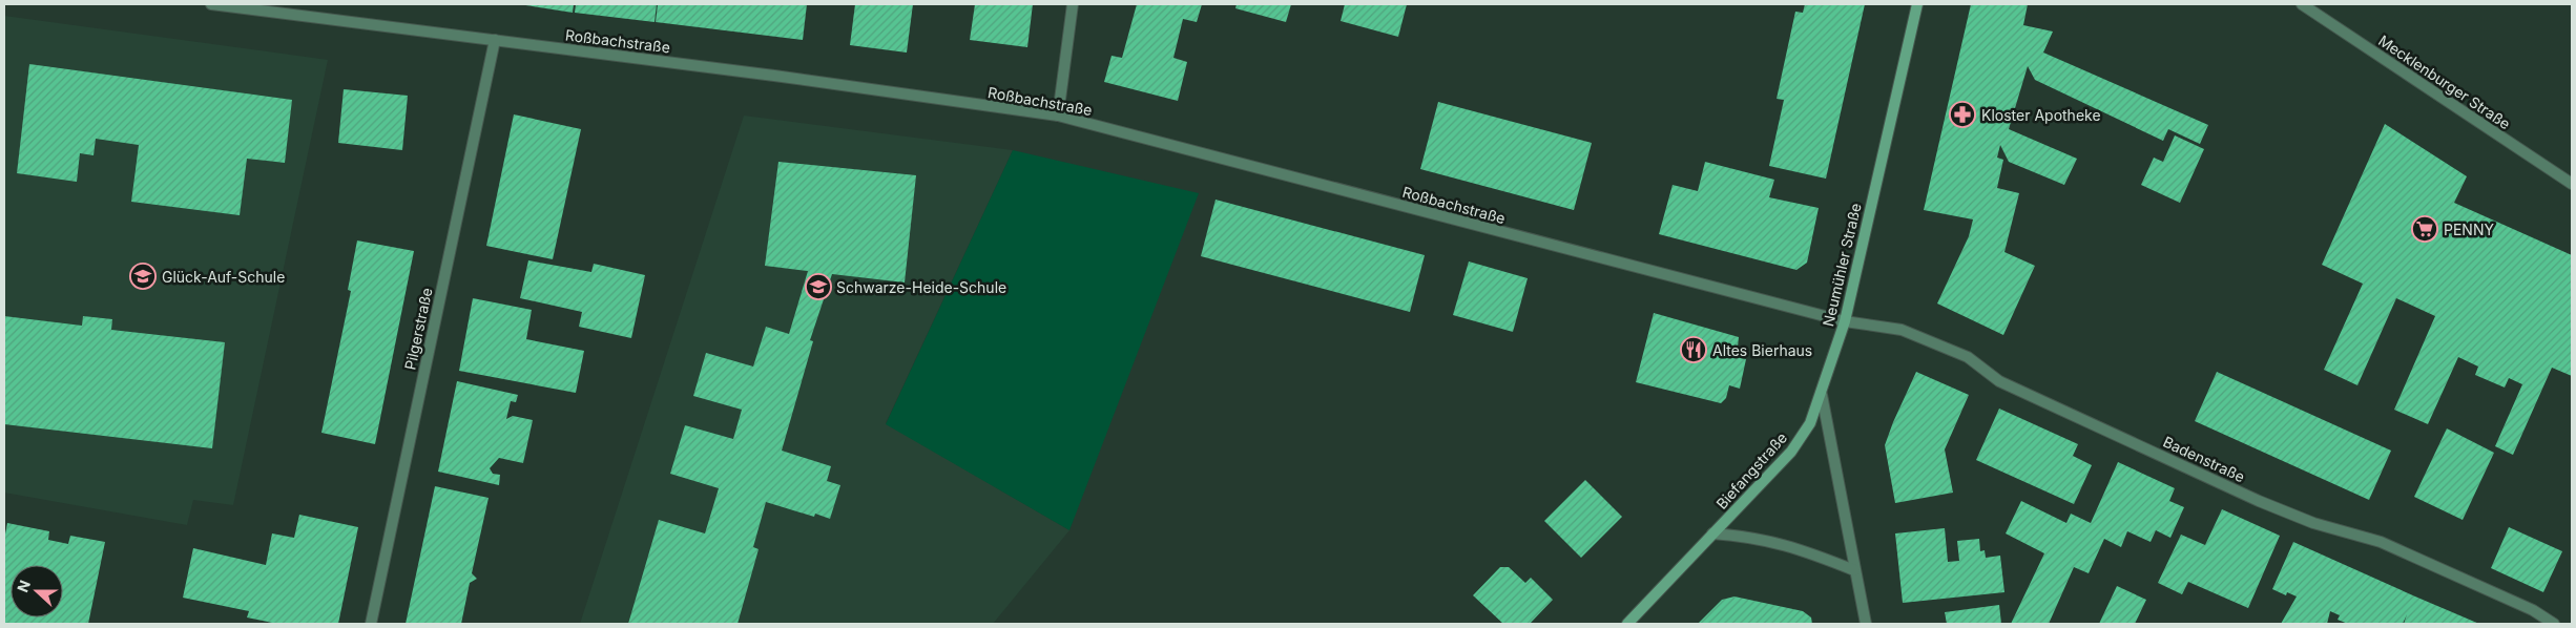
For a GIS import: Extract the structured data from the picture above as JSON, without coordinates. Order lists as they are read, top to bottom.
{
  "streets": {
    "main road": ["Neumühler Straße", "Biefangstraße"],
    "street": [
      "Roßbachstraße",
      "Mecklenburger Straße",
      "Pilgerstraße",
      "Badenstraße"
    ]
  },
  "crossings": [
    ["Roßbachstraße", "Neumühler Straße"],
    ["Roßbachstraße", "Pilgerstraße"],
    ["Roßbachstraße", "Badenstraße"],
    ["Neumühler Straße", "Badenstraße"],
    ["Neumühler Straße", "Biefangstraße"]
  ],
  "places": {
    "pharmacy": ["Kloster Apotheke"],
    "supermarket": ["PENNY"],
    "school or university": ["Glück-Auf-Schule", "Schwarze-Heide-Schule"],
    "restaurant": ["Altes Bierhaus"]
  },
  "north": "left"
}
